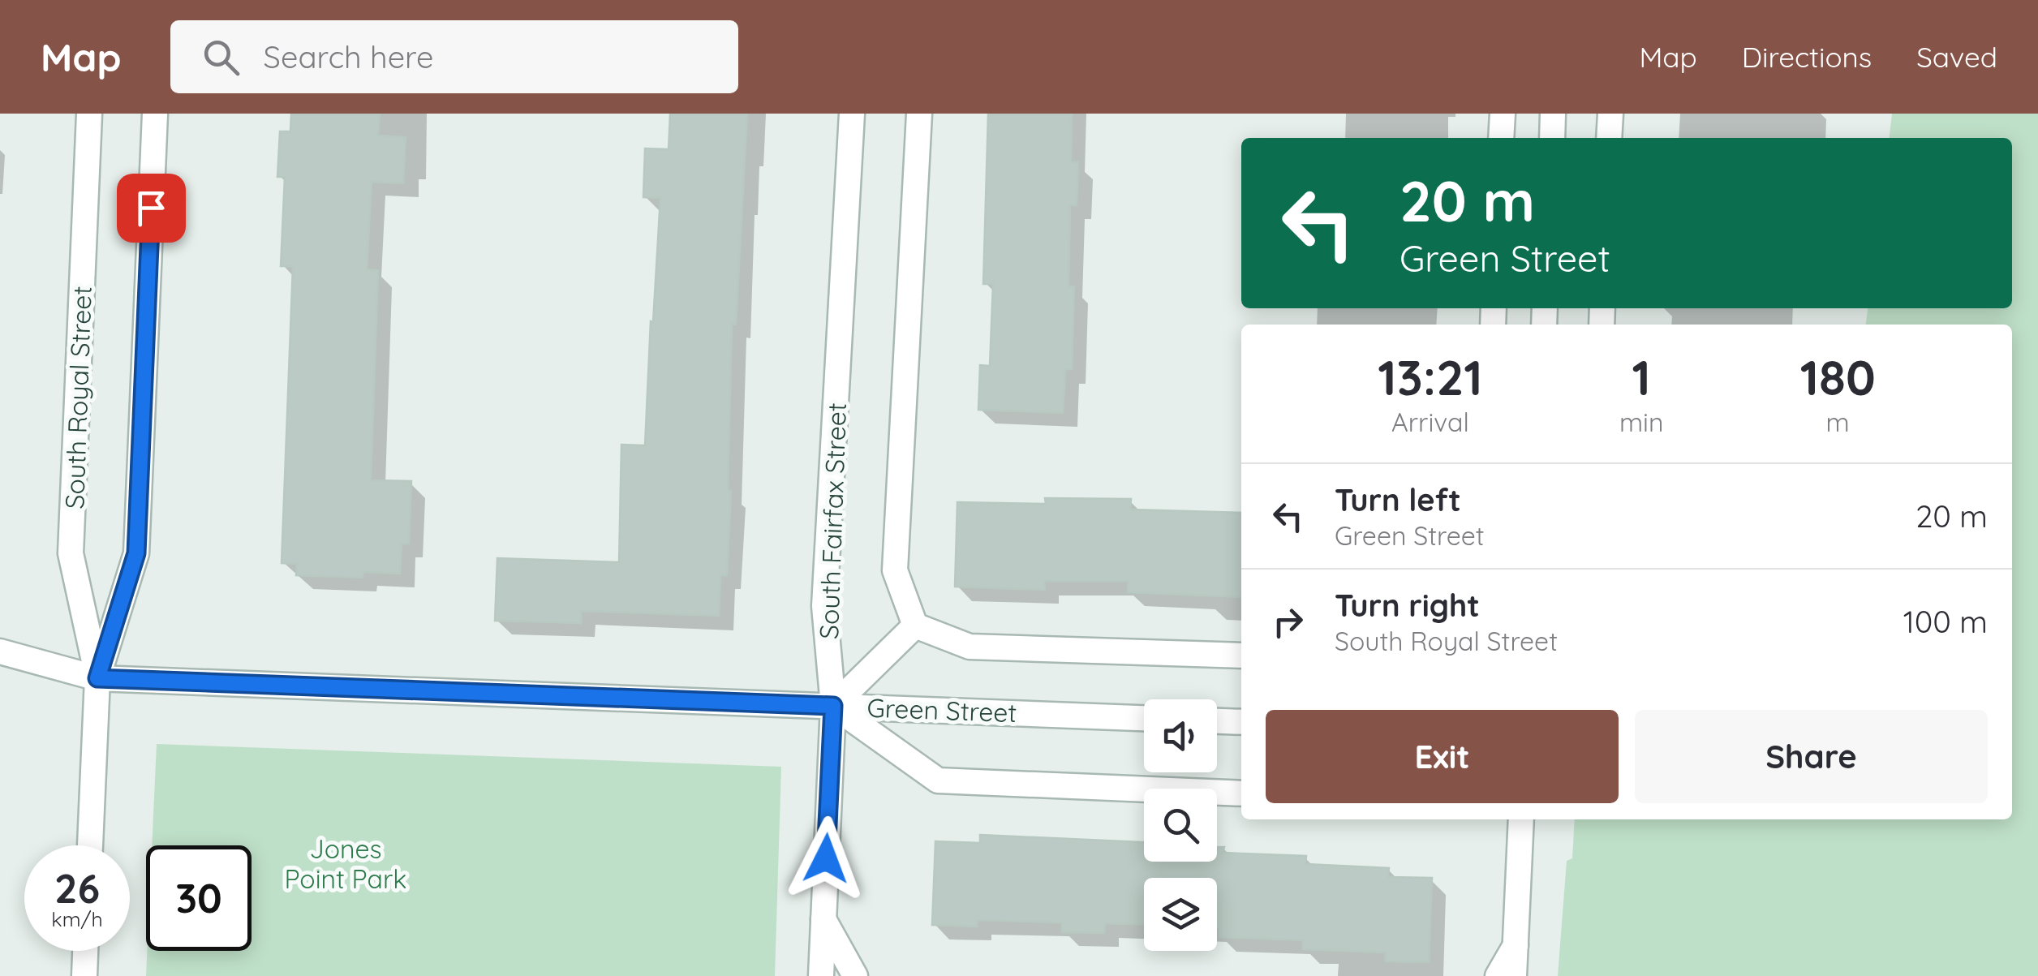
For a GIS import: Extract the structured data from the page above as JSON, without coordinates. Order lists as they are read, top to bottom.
{
  "streets": {
    "street": ["South Royal Street", "South Fairfax Street", "Green Street"]
  },
  "crossings": [
    ["South Royal Street", "Green Street"],
    ["South Fairfax Street", "Green Street"]
  ],
  "parks": ["Jones Point Park"],
  "page": {
    "header": "Map",
    "search": "Search here",
    "nav": ["Map", "Directions", "Saved"],
    "turn": ["20 m", "Green Street"],
    "eta": [
      "13:21",
      "Arrival",
      "1",
      "min",
      "180",
      "m"
    ],
    "list": [
      {
        "name": "Turn left",
        "note": "Green Street",
        "value": "20 m"
      },
      {
        "name": "Turn right",
        "note": "South Royal Street",
        "value": "100 m"
      }
    ],
    "buttons": ["Exit", "Share"],
    "speed": "26 km/h",
    "limit": "30"
  }
}
